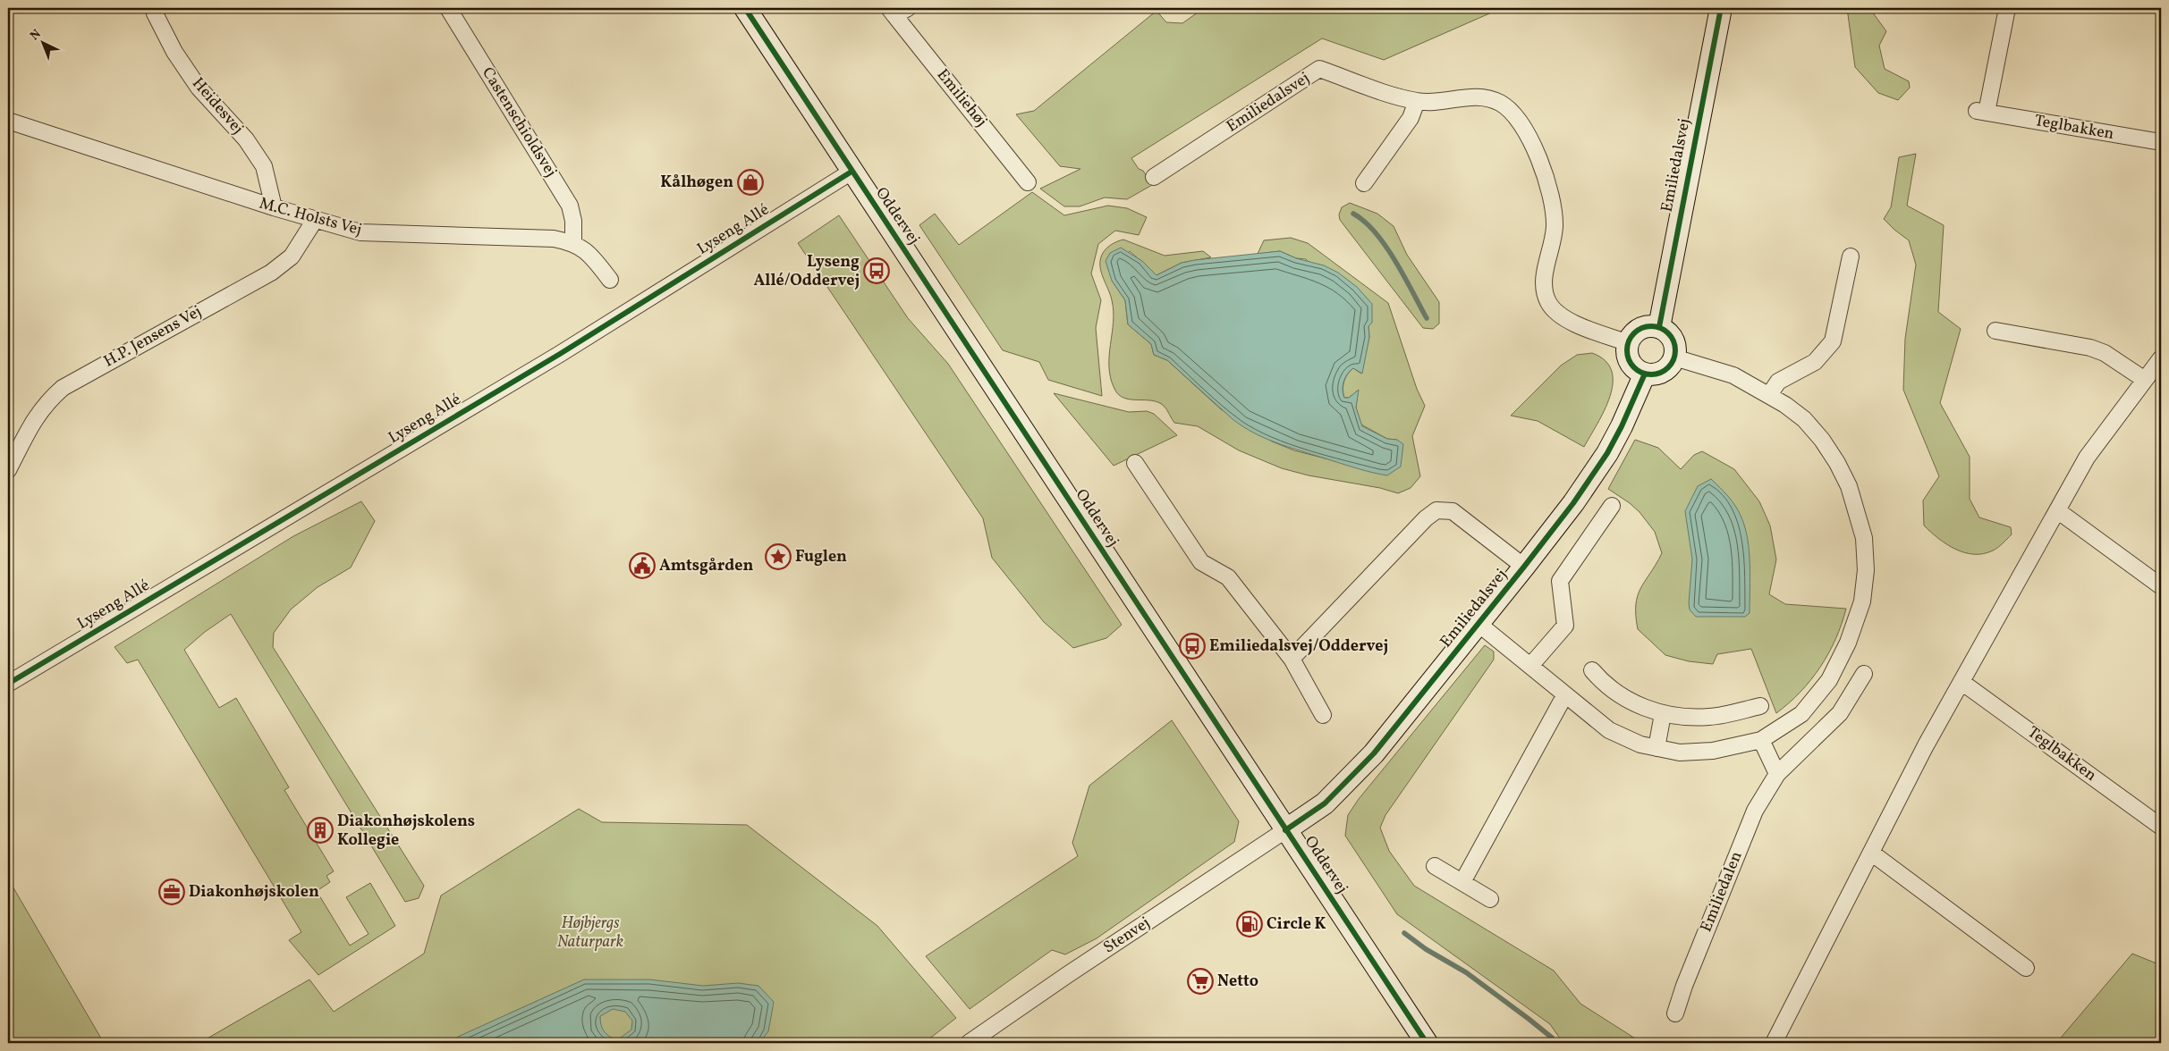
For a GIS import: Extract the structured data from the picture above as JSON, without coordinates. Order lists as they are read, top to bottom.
{
  "streets": {
    "street": [
      "Emiliehøj",
      "Emiliedalsvej",
      "Heidesvej",
      "Castenschioldsvej",
      "Teglbakken",
      "Oddervej",
      "M.C. Holsts Vej",
      "Lyseng Allé",
      "H.P. Jensens Vej",
      "Emiliedalen",
      "Stenvej"
    ]
  },
  "crossings": [
    ["Emiliedalsvej", "Oddervej"],
    ["Emiliedalsvej", "Stenvej"],
    ["Heidesvej", "M.C. Holsts Vej"],
    ["Castenschioldsvej", "M.C. Holsts Vej"],
    ["Oddervej", "Lyseng Allé"],
    ["Oddervej", "Stenvej"],
    ["M.C. Holsts Vej", "H.P. Jensens Vej"]
  ],
  "parks": ["Højbjergs Naturpark"],
  "places": {
    "shop": ["Kålhøgen"],
    "bus stop": ["Lyseng Allé/Oddervej", "Emiliedalsvej/Oddervej"],
    "place": ["Fuglen"],
    "public building": ["Amtsgården"],
    "building": ["Diakonhøjskolens Kollegie"],
    "office": ["Diakonhøjskolen"],
    "fuel station": ["Circle K"],
    "supermarket": ["Netto"]
  },
  "north": "top left"
}
